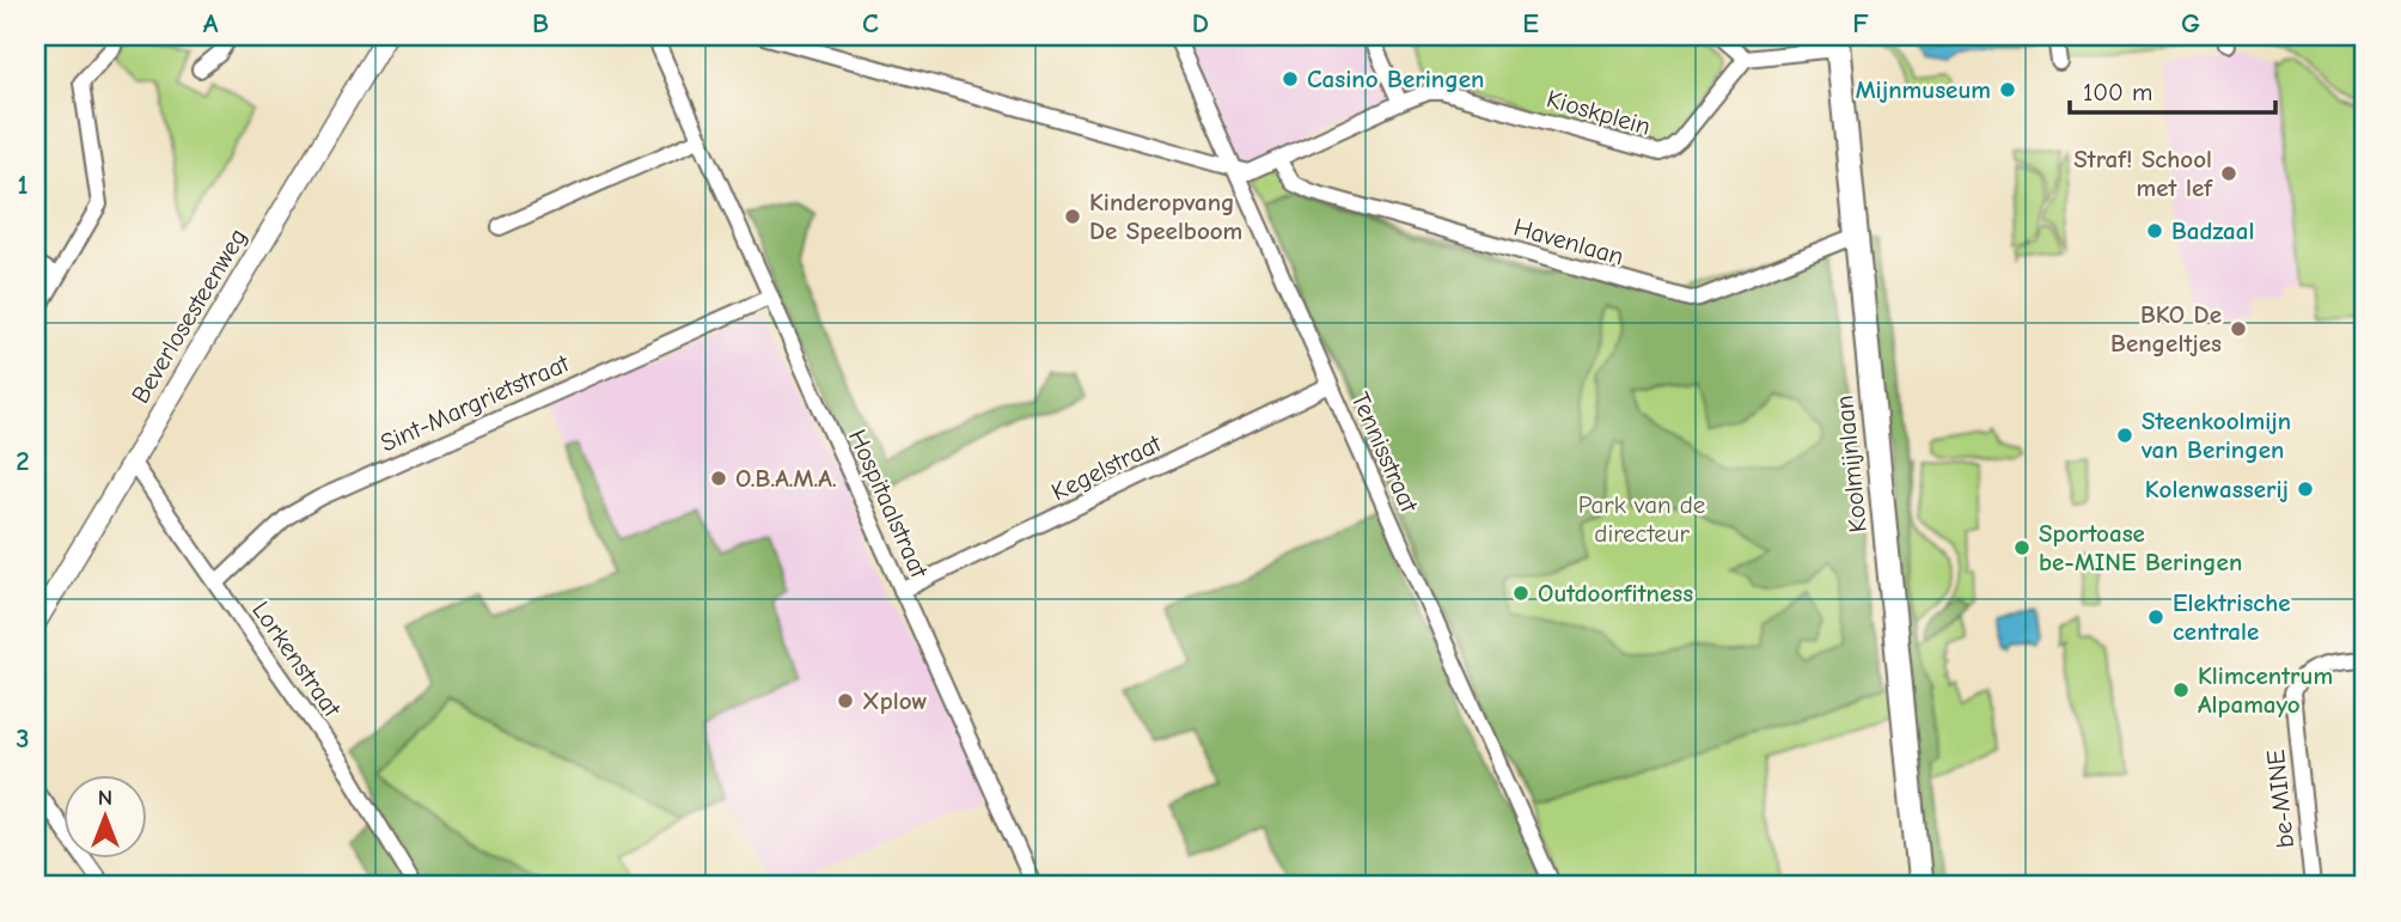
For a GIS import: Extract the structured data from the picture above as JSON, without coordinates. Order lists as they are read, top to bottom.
{
  "streets": {
    "main road": ["Koolmijnlaan"],
    "street": [
      "Kioskplein",
      "Havenlaan",
      "Beverlosesteenweg",
      "Sint-Margrietstraat",
      "Tennisstraat",
      "Kegelstraat",
      "Hospitaalstraat",
      "Lorkenstraat",
      "be-MINE"
    ]
  },
  "crossings": [
    ["Kioskplein", "Havenlaan"],
    ["Kioskplein", "Tennisstraat"],
    ["Havenlaan", "Koolmijnlaan"],
    ["Beverlosesteenweg", "Lorkenstraat"],
    ["Sint-Margrietstraat", "Hospitaalstraat"],
    ["Sint-Margrietstraat", "Lorkenstraat"],
    ["Tennisstraat", "Kegelstraat"],
    ["Kegelstraat", "Hospitaalstraat"]
  ],
  "parks": ["Park van de directeur"],
  "places": [
    "Casino Beringen",
    "Mijnmuseum",
    "Straf! School met lef",
    "Kinderopvang De Speelboom",
    "Badzaal",
    "BKO De Bengeltjes",
    "Steenkoolmijn van Beringen",
    "O.B.A.M.A.",
    "Kolenwasserij",
    "Sportoase be-MINE Beringen",
    "Outdoorfitness",
    "Elektrische centrale",
    "Klimcentrum Alpamayo",
    "Xplow"
  ],
  "scale_bar": "100 m",
  "north": "top",
  "grid": {
    "columns": [
      "A",
      "B",
      "C",
      "D",
      "E",
      "F",
      "G"
    ],
    "rows": ["1", "2", "3"]
  }
}
